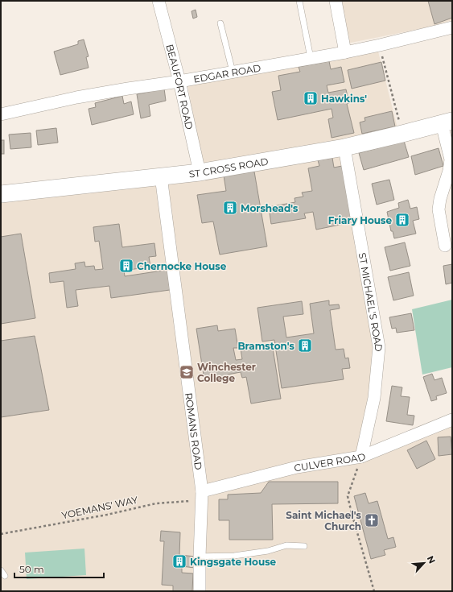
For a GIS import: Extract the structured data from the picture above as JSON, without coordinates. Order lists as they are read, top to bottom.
{
  "streets": {
    "main road": ["ST CROSS ROAD"],
    "street": [
      "EDGAR ROAD",
      "BEAUFORT ROAD",
      "ST MICHAEL'S ROAD",
      "ROMANS ROAD",
      "CULVER ROAD"
    ],
    "path": ["YOEMANS' WAY"]
  },
  "crossings": [
    ["EDGAR ROAD", "BEAUFORT ROAD"],
    ["BEAUFORT ROAD", "ST CROSS ROAD"],
    ["ST CROSS ROAD", "ST MICHAEL'S ROAD"],
    ["ST CROSS ROAD", "ROMANS ROAD"],
    ["ST MICHAEL'S ROAD", "CULVER ROAD"],
    ["ROMANS ROAD", "CULVER ROAD"],
    ["ROMANS ROAD", "YOEMANS' WAY"],
    ["CULVER ROAD", "YOEMANS' WAY"]
  ],
  "places": {
    "building": [
      "Hawkins'",
      "Morshead's",
      "Friary House",
      "Chernocke House",
      "Bramston's",
      "Kingsgate House"
    ],
    "school or university": ["Winchester College"],
    "church": ["Saint Michael's Church"]
  },
  "scale_bar": "50 m",
  "north": "top right"
}
